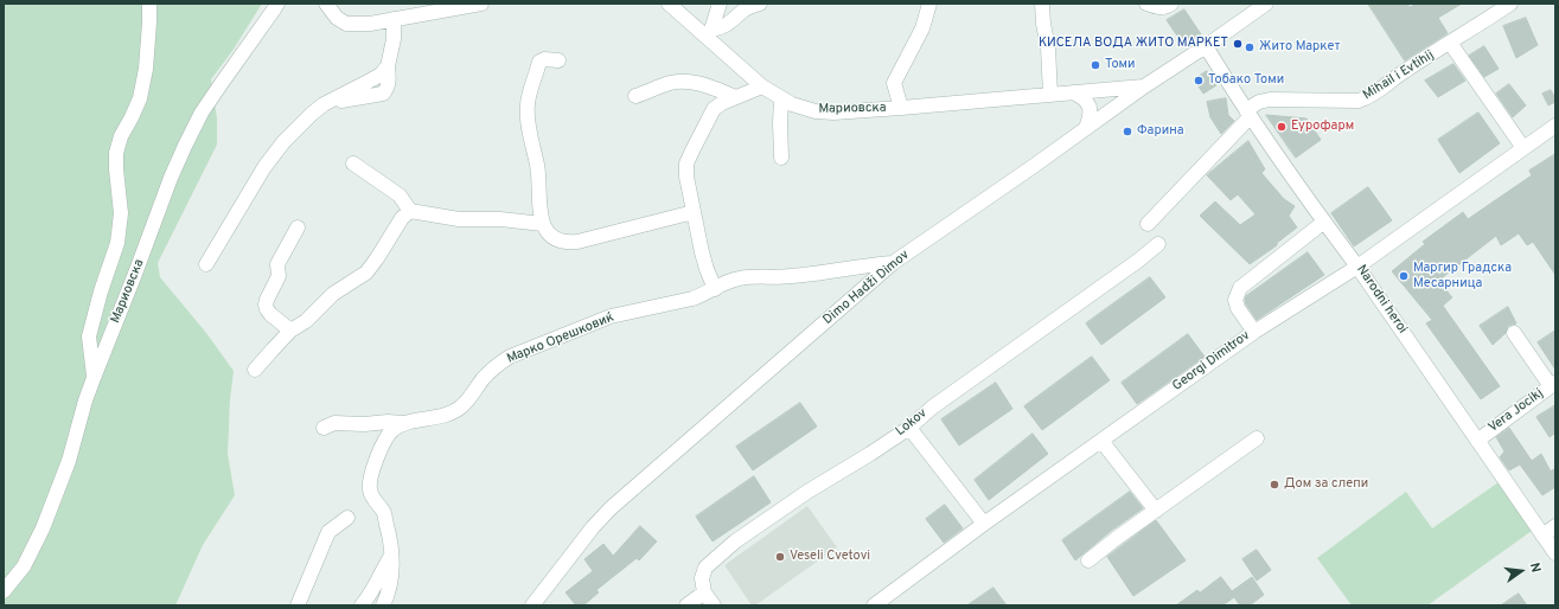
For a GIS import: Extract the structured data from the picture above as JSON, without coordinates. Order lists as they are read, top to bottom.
{
  "streets": {
    "street": [
      "Mihail i Evtihij",
      "Мариовска",
      "Dimo Hadži Dimov",
      "Narodni heroi",
      "Марко Орешковиќ",
      "Georgi Dimitrov",
      "Vera Jocikj",
      "Lokov"
    ]
  },
  "crossings": [
    ["Mihail i Evtihij", "Narodni heroi"],
    ["Мариовска", "Dimo Hadži Dimov"],
    ["Dimo Hadži Dimov", "Narodni heroi"],
    ["Dimo Hadži Dimov", "Марко Орешковиќ"],
    ["Narodni heroi", "Georgi Dimitrov"],
    ["Narodni heroi", "Vera Jocikj"]
  ],
  "places": [
    "КИСЕЛА ВОДА ЖИТО МАРКЕТ",
    "Жито Маркет",
    "Томи",
    "Тобако Томи",
    "Еурофарм",
    "Фарина",
    "Маргир Градска Месарница",
    "Дом за слепи",
    "Veseli Cvetovi"
  ],
  "north": "right"
}
